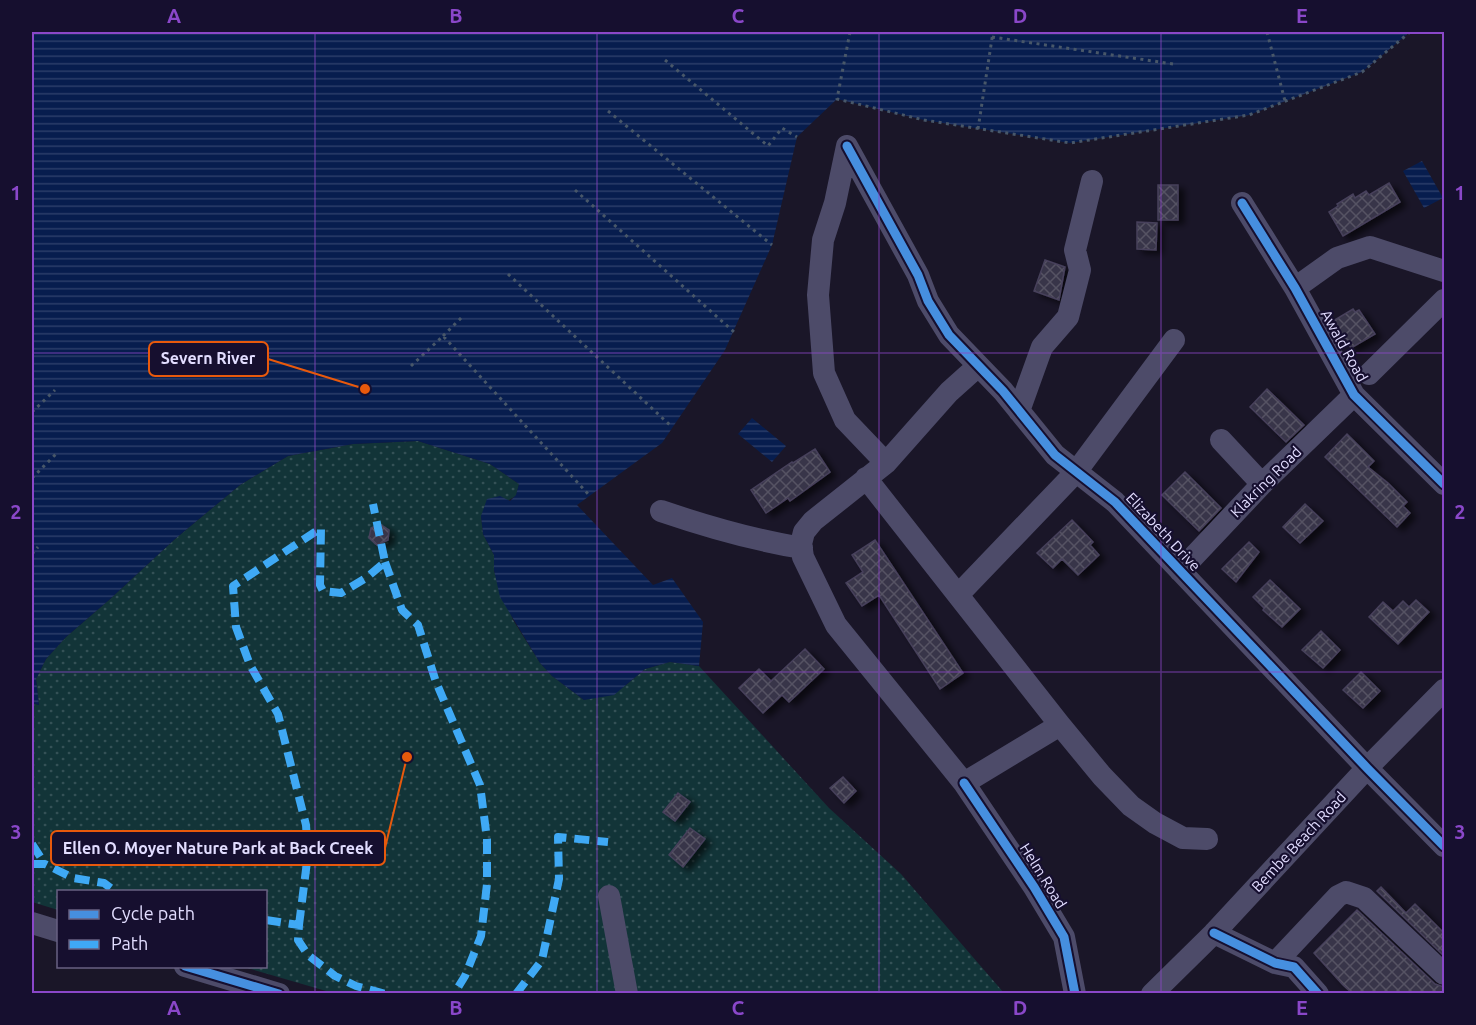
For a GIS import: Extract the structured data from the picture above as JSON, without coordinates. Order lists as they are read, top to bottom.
{
  "streets": {
    "street": [
      "Awald Road",
      "Klakring Road",
      "Elizabeth Drive",
      "Bembe Beach Road",
      "Helm Road"
    ]
  },
  "crossings": [
    ["Awald Road", "Klakring Road"],
    ["Klakring Road", "Elizabeth Drive"],
    ["Elizabeth Drive", "Bembe Beach Road"]
  ],
  "places": ["Severn River", "Ellen O. Moyer Nature Park at Back Creek"],
  "legend": ["Cycle path", "Path"],
  "grid": {
    "columns": [
      "A",
      "B",
      "C",
      "D",
      "E"
    ],
    "rows": ["1", "2", "3"]
  }
}
